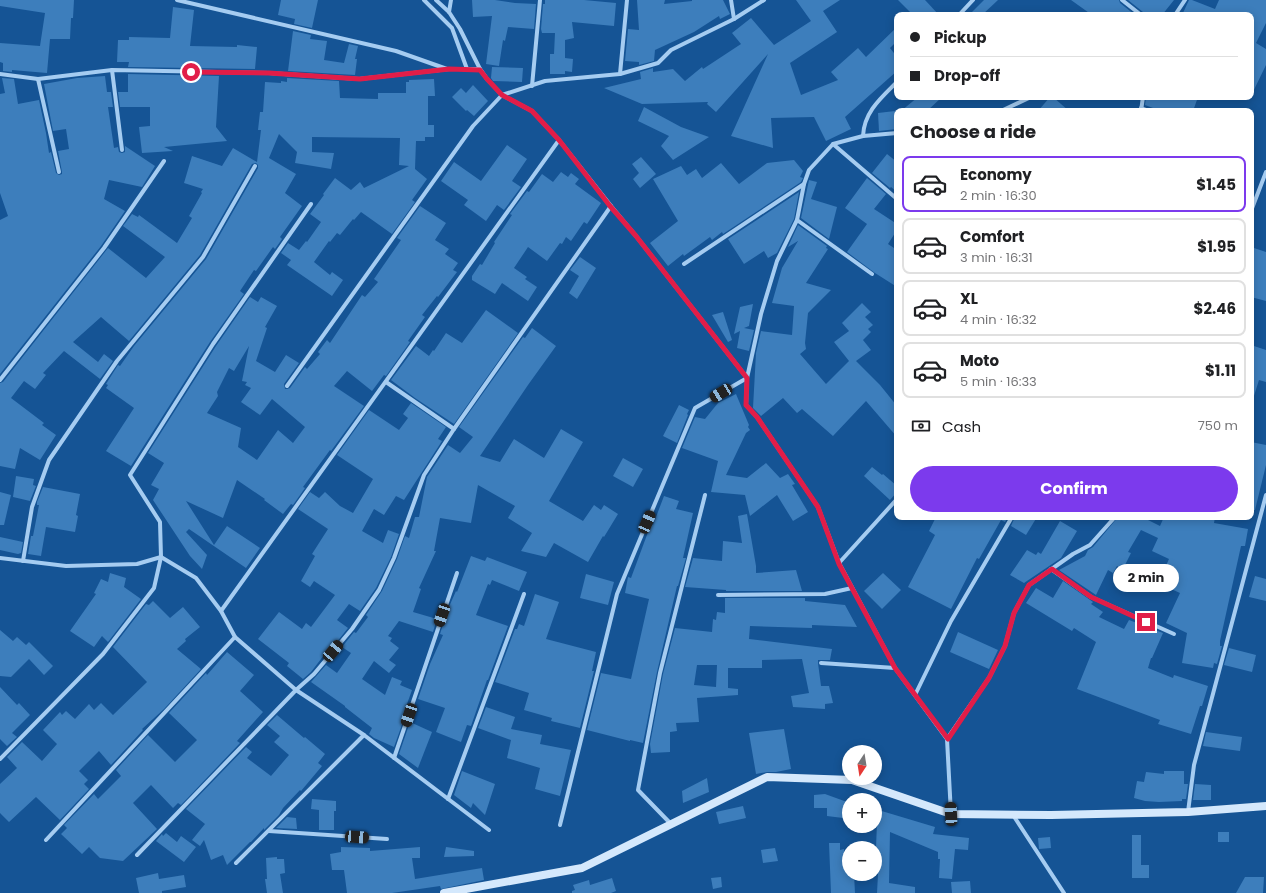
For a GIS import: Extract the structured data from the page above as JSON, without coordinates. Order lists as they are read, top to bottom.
{
  "north": "bottom",
  "page": {
    "banner": ["Pickup", "Drop-off"],
    "heading": "Choose a ride",
    "list": [
      {
        "name": "Economy",
        "note": "2 min · 16:30",
        "value": "$1.45"
      },
      {
        "name": "Comfort",
        "note": "3 min · 16:31",
        "value": "$1.95"
      },
      {
        "name": "XL",
        "note": "4 min · 16:32",
        "value": "$2.46"
      },
      {
        "name": "Moto",
        "note": "5 min · 16:33",
        "value": "$1.11"
      }
    ],
    "pay": ["Cash", "750 m"],
    "buttons": "Confirm",
    "bubble": "2 min",
    "map_buttons": ["+", "−"]
  }
}
